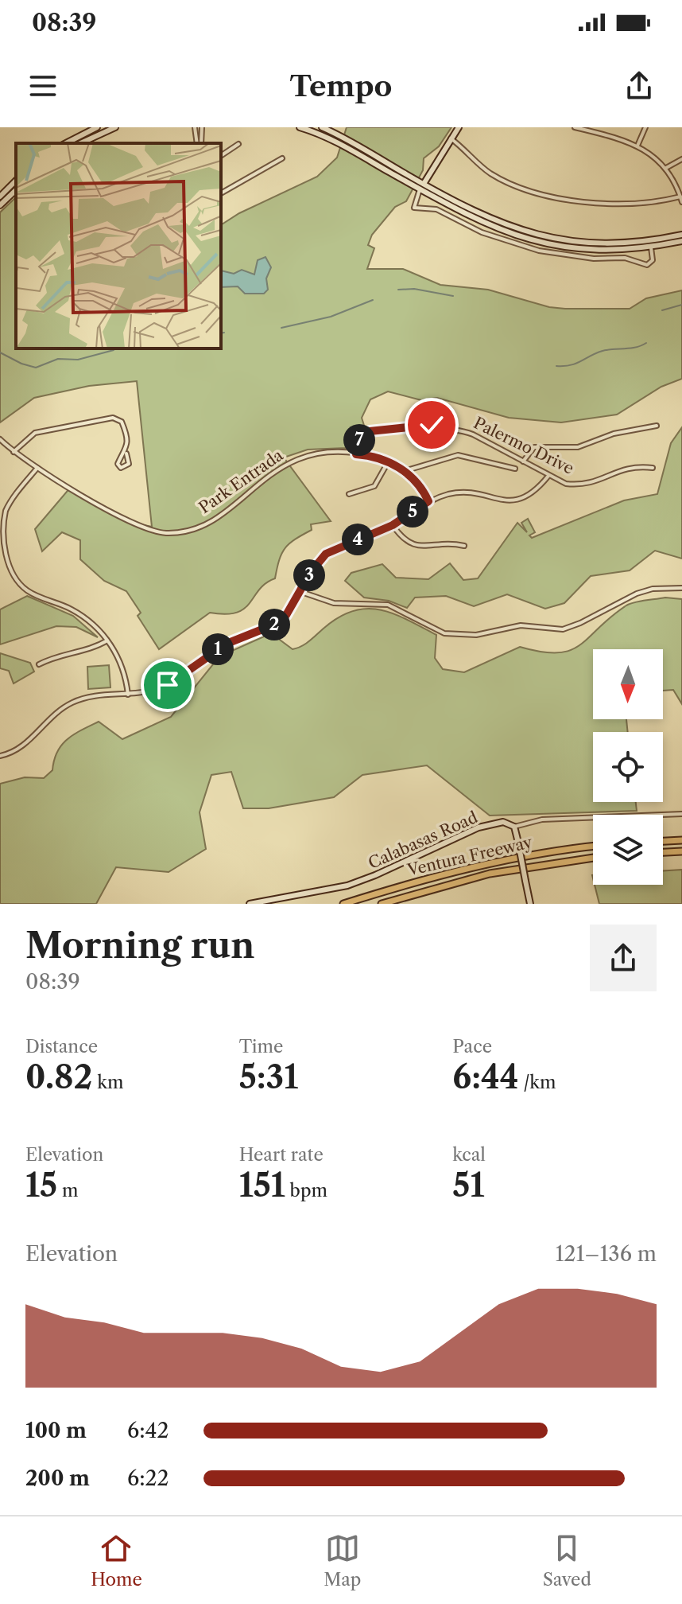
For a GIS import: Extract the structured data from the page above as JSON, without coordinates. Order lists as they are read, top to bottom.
{
  "streets": {
    "highway": ["Ventura Freeway"],
    "street": ["Palermo Drive", "Park Entrada", "Calabasas Road"]
  },
  "crossings": [
    ["Palermo Drive", "Park Entrada"]
  ],
  "north": "bottom",
  "page": {
    "status": "08:39",
    "header": "Tempo",
    "pins": [
      "7",
      "5",
      "4",
      "3",
      "2",
      "1"
    ],
    "heading": ["Morning run", "08:39"],
    "stats": [
      ["Distance", "0.82 km"],
      ["Time", "5:31"],
      ["Pace", "6:44 /km"],
      ["Elevation", "15 m"],
      ["Heart rate", "151 bpm"],
      ["kcal", "51"]
    ],
    "chart": ["Elevation", "121–136 m"],
    "list": [
      {
        "name": "100 m",
        "note": "6:42"
      },
      {
        "name": "200 m",
        "note": "6:22"
      }
    ],
    "tabs": ["Home", "Map", "Saved"]
  }
}
